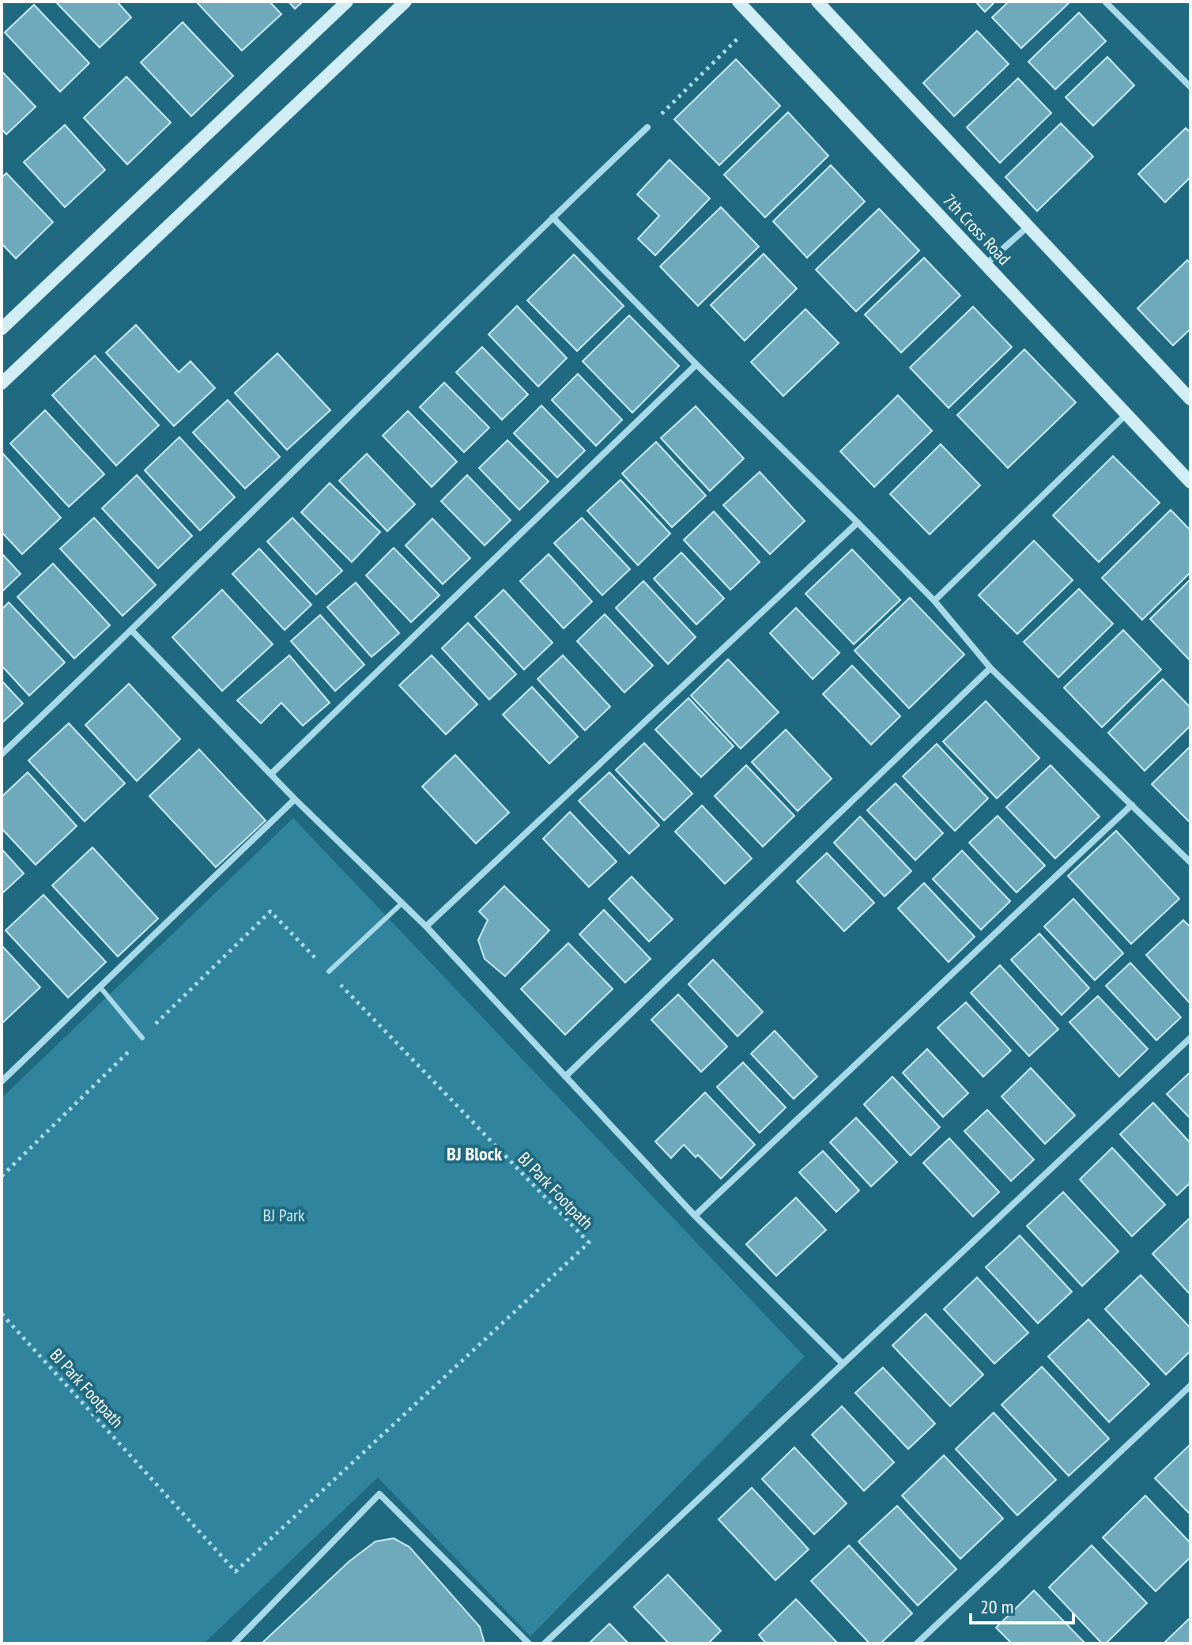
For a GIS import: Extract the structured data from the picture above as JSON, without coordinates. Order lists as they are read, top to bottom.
{
  "streets": {
    "street": ["7th Cross Road"],
    "path": ["BJ Park Footpath"]
  },
  "districts": ["BJ Block"],
  "parks": ["BJ Park"],
  "scale_bar": "20 m"
}
